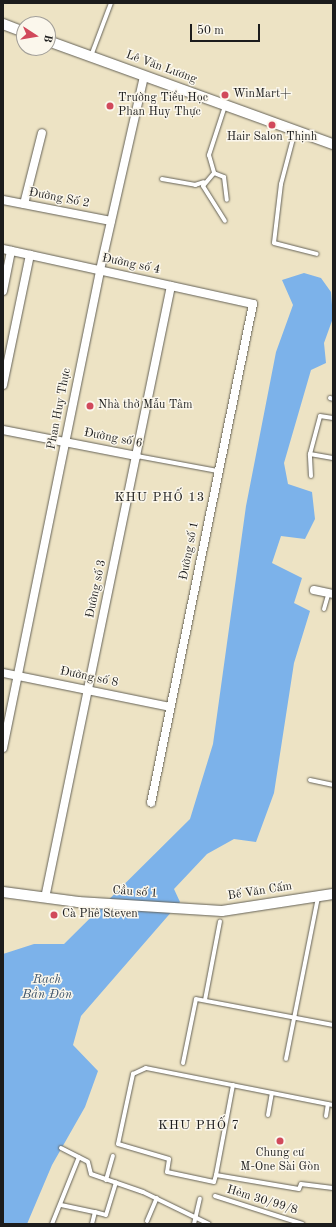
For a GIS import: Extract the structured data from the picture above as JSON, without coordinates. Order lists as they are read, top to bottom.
{
  "streets": {
    "street": [
      "Lê Văn Lương",
      "Đường Số 2",
      "Đường số 4",
      "Phan Huy Thực",
      "Đường số 6",
      "Đường số 1",
      "Đường số 3",
      "Đường số 8",
      "Bế Văn Cấm",
      "Cầu số 1"
    ],
    "lane": ["Hẻm 30/99/8"]
  },
  "crossings": [
    ["Lê Văn Lương", "Phan Huy Thực"],
    ["Đường Số 2", "Phan Huy Thực"],
    ["Đường số 4", "Phan Huy Thực"],
    ["Đường số 4", "Đường số 1"],
    ["Đường số 4", "Đường số 3"],
    ["Phan Huy Thực", "Đường số 6"],
    ["Phan Huy Thực", "Đường số 8"],
    ["Đường số 6", "Đường số 1"],
    ["Đường số 6", "Đường số 3"],
    ["Đường số 1", "Đường số 8"],
    ["Đường số 3", "Đường số 8"],
    ["Đường số 3", "Cầu số 1"],
    ["Bế Văn Cấm", "Cầu số 1"]
  ],
  "districts": ["KHU PHỐ 13", "KHU PHỐ 7"],
  "water": ["Rạch Bần Đôn"],
  "places": [
    "WinMart+",
    "Trường Tiểu Học Phan Huy Thực",
    "Hair Salon Thịnh",
    "Nhà thờ Mẫu Tâm",
    "Cà Phê Steven",
    "Chung cư M-One Sài Gòn"
  ],
  "scale_bar": "50 m",
  "north": "right"
}
